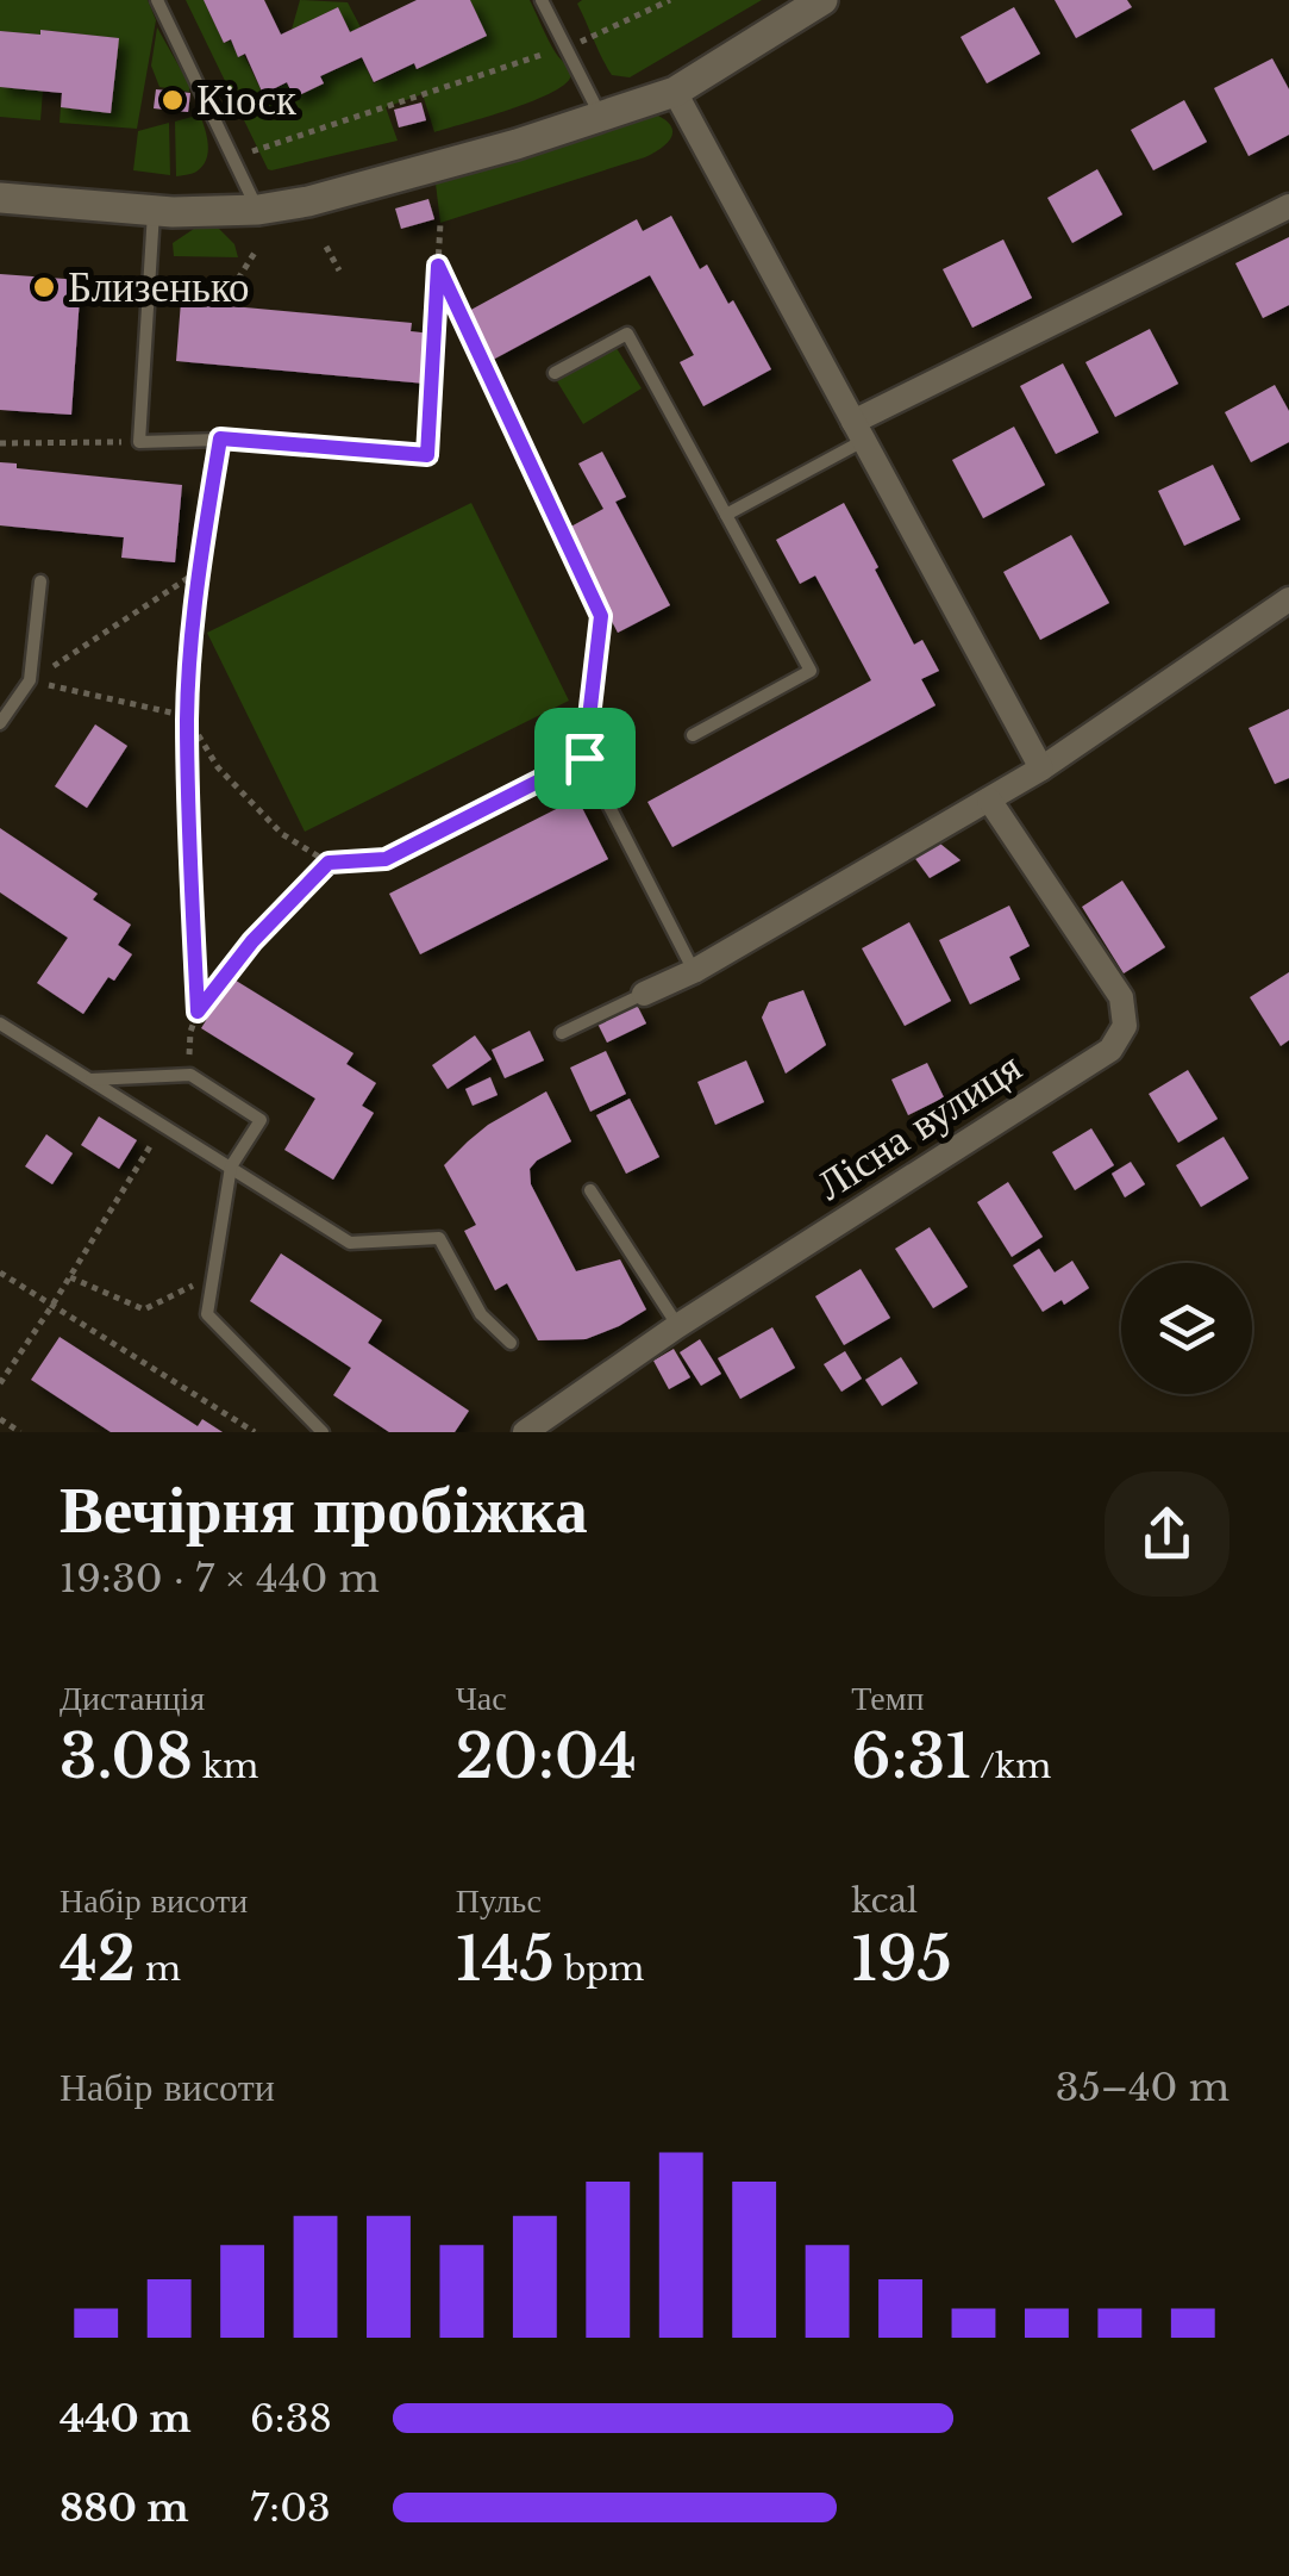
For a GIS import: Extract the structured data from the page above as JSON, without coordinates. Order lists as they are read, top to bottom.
{
  "streets": {
    "street": ["Лісна вулиця"]
  },
  "places": ["Кіоск", "Близенько"],
  "page": {
    "heading": ["Вечірня пробіжка", "19:30 · 7 × 440 m"],
    "stats": [
      ["Дистанція", "3.08 km"],
      ["Час", "20:04"],
      ["Темп", "6:31 /km"],
      ["Набір висоти", "42 m"],
      ["Пульс", "145 bpm"],
      ["kcal", "195"]
    ],
    "chart": ["Набір висоти", "35–40 m"],
    "list": [
      {
        "name": "440 m",
        "note": "6:38"
      },
      {
        "name": "880 m",
        "note": "7:03"
      }
    ]
  }
}
